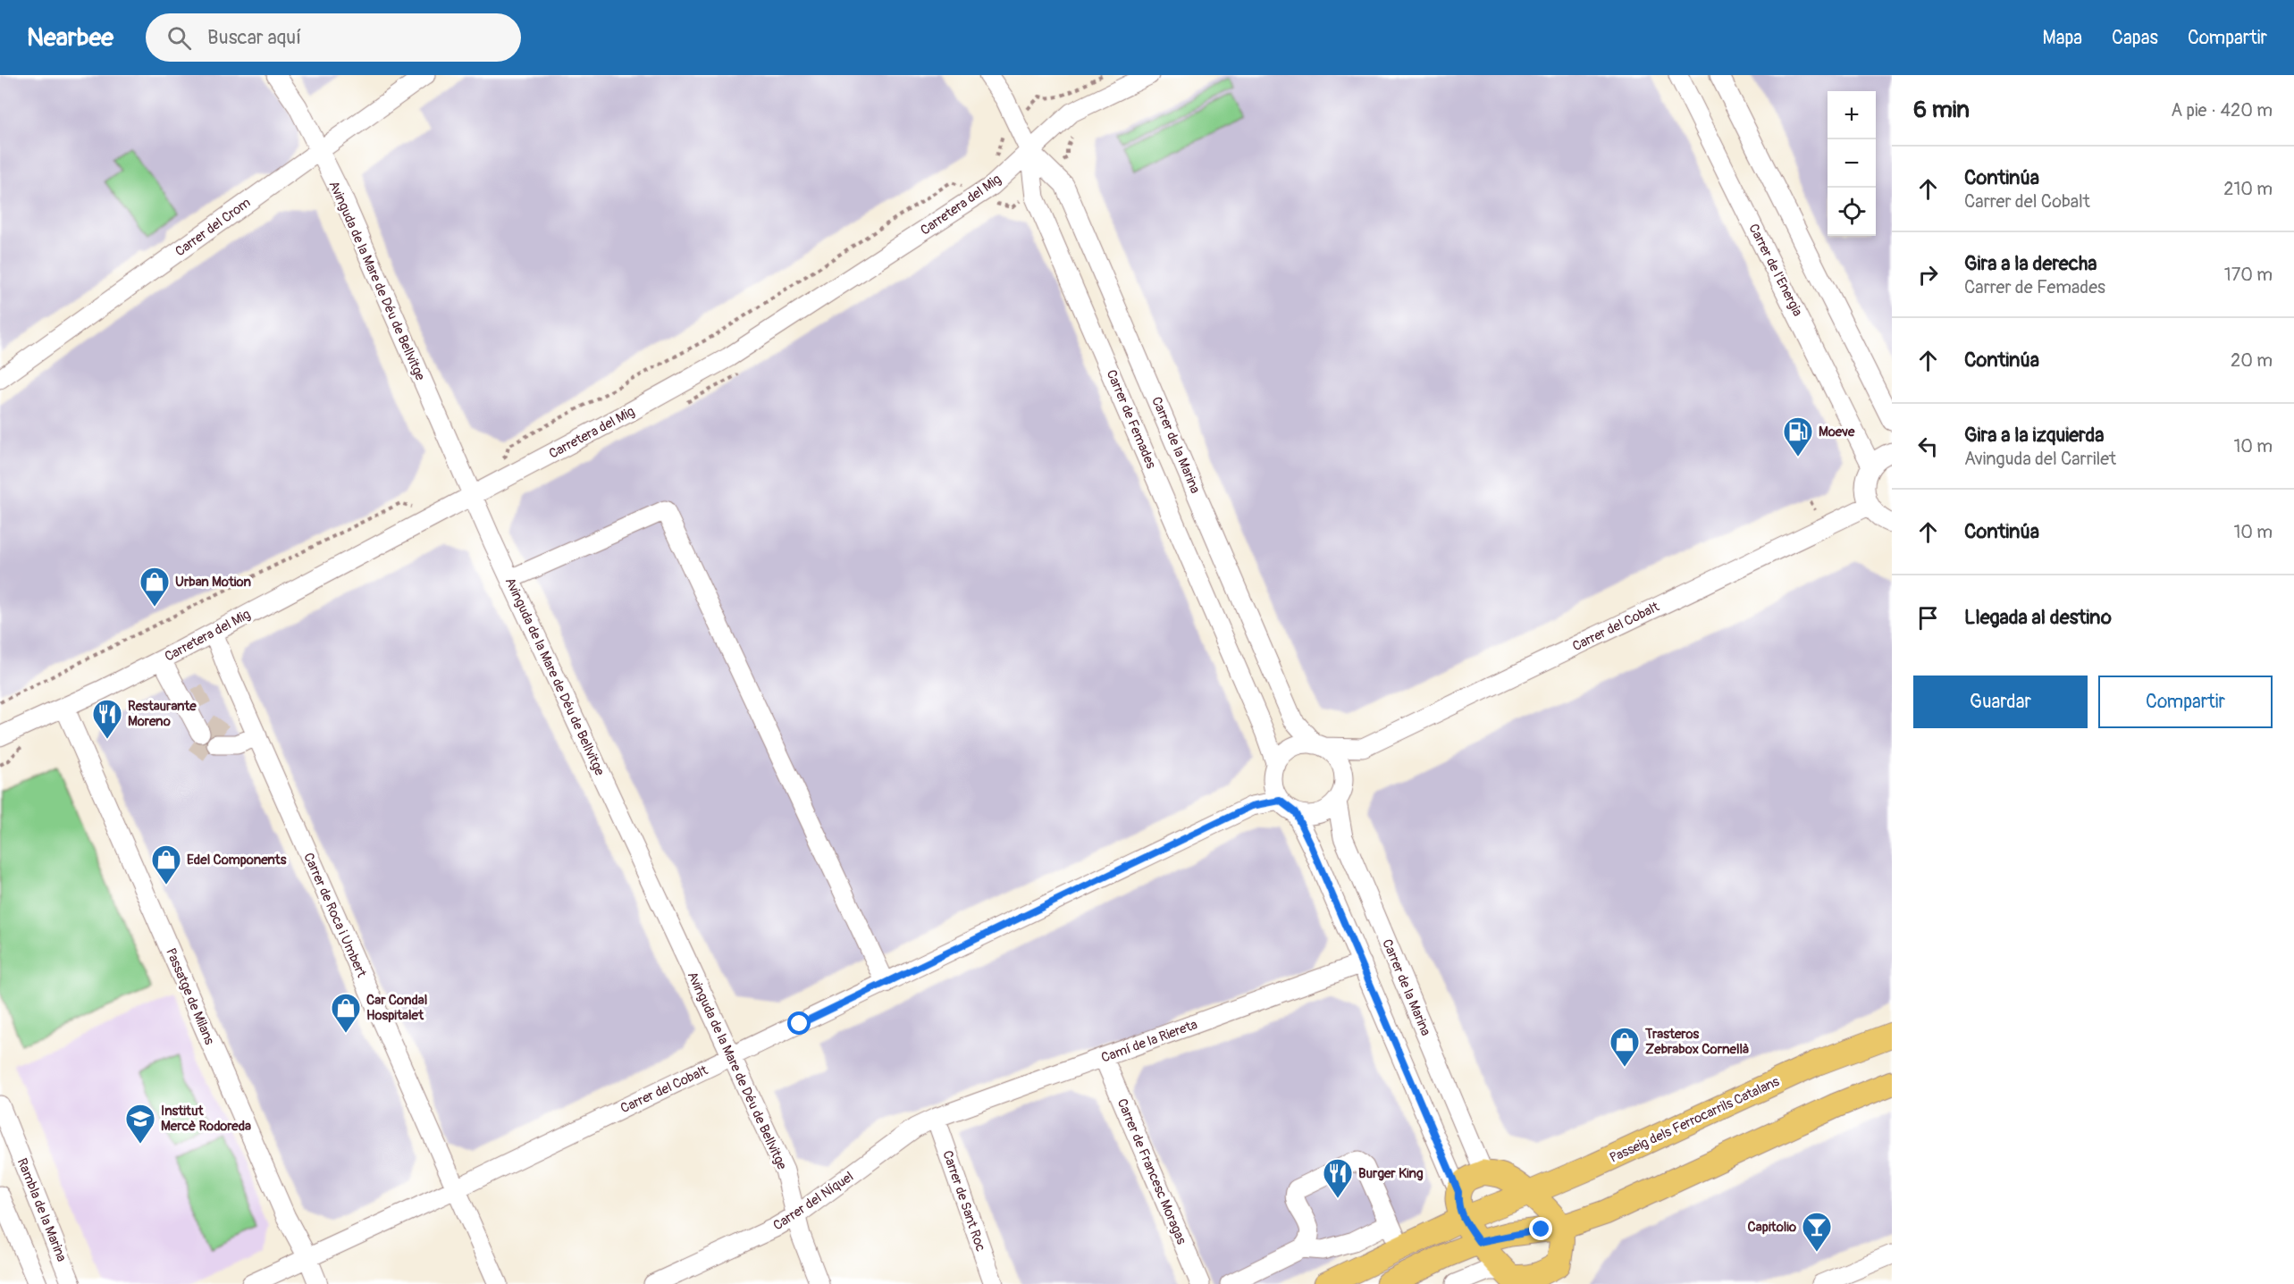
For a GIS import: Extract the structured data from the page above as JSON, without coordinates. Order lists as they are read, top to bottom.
{
  "streets": {
    "main road": ["Passeig dels Ferrocarrils Catalans"],
    "street": [
      "Carretera del Mig",
      "Carrer del Crom",
      "Carrer de l'Energia",
      "Avinguda de la Mare de Déu de Bellvitge",
      "Carrer de Femades",
      "Carrer de la Marina",
      "Carrer del Cobalt",
      "Carrer de Roca i Umbert",
      "Passatge de Milans",
      "Camí de la Riereta",
      "Carrer de Francesc Moragas",
      "Carrer del Níquel",
      "Carrer de Sant Roc",
      "Rambla de la Marina"
    ]
  },
  "crossings": [
    ["Carretera del Mig", "Avinguda de la Mare de Déu de Bellvitge"],
    ["Carretera del Mig", "Carrer de Femades"],
    ["Carretera del Mig", "Carrer de la Marina"],
    ["Carretera del Mig", "Carrer de Roca i Umbert"],
    ["Carretera del Mig", "Passatge de Milans"],
    ["Carrer del Crom", "Avinguda de la Mare de Déu de Bellvitge"],
    ["Avinguda de la Mare de Déu de Bellvitge", "Carrer del Cobalt"],
    ["Avinguda de la Mare de Déu de Bellvitge", "Carrer del Níquel"],
    ["Carrer de Femades", "Carrer de la Marina"],
    ["Carrer de Femades", "Carrer del Cobalt"],
    ["Carrer de la Marina", "Carrer del Cobalt"],
    ["Carrer del Cobalt", "Carrer de Roca i Umbert"],
    ["Carrer del Cobalt", "Passatge de Milans"],
    ["Camí de la Riereta", "Carrer de Francesc Moragas"],
    ["Camí de la Riereta", "Carrer del Níquel"],
    ["Camí de la Riereta", "Carrer de Sant Roc"],
    ["Carrer del Níquel", "Carrer de Sant Roc"]
  ],
  "places": {
    "fuel station": ["Moeve"],
    "shop": [
      "Urban Motion",
      "Edel Components",
      "Car Condal Hospitalet",
      "Trasteros Zebrabox Cornellà"
    ],
    "restaurant": ["Restaurante Moreno", "Burger King"],
    "school or university": ["Institut Mercè Rodoreda"],
    "bar": ["Capitolio"]
  },
  "page": {
    "header": "Nearbee",
    "search": "Buscar aquí",
    "nav": ["Mapa", "Capas", "Compartir"],
    "heading": ["6 min", "A pie · 420 m"],
    "map_buttons": ["+", "−"],
    "list": [
      ["Continúa", "Carrer del Cobalt", "210 m"],
      ["Gira a la derecha", "Carrer de Femades", "170 m"],
      ["Continúa", "20 m"],
      ["Gira a la izquierda", "Avinguda del Carrilet", "10 m"],
      ["Continúa", "10 m"],
      "Llegada al destino"
    ],
    "buttons": ["Guardar", "Compartir"]
  }
}
